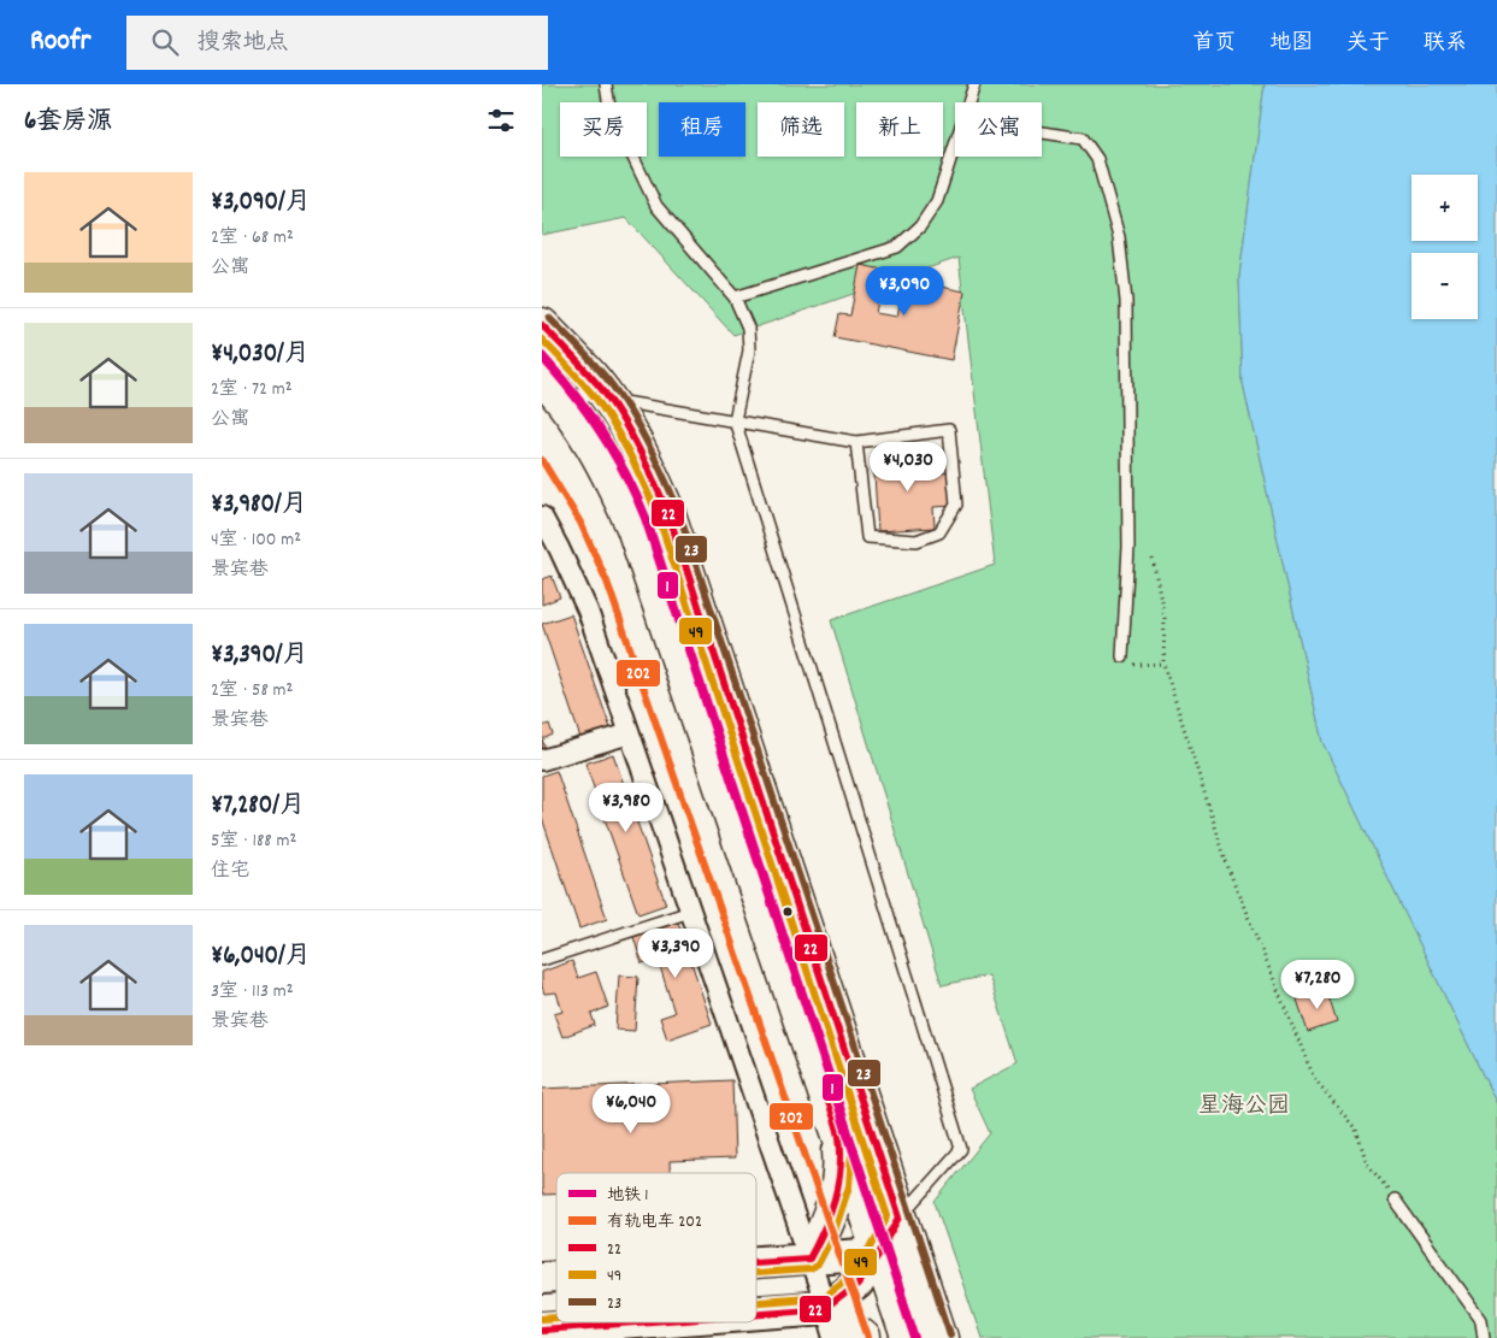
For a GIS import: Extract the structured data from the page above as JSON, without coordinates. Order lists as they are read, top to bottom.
{
  "parks": ["星海公园"],
  "lines": [
    "transit line 23",
    "transit line 22",
    "transit line 49",
    "metro line 1",
    "tram line 202"
  ],
  "legend": [
    "地铁 1",
    "有轨电车 202",
    "22",
    "49",
    "23"
  ],
  "page": {
    "header": "Roofr",
    "search": "搜索地点",
    "nav": [
      "首页",
      "地图",
      "关于",
      "联系"
    ],
    "heading": "6套房源",
    "chip": [
      "买房",
      "租房",
      "筛选",
      "新上",
      "公寓"
    ],
    "list": [
      {
        "name": "¥3,090/月",
        "note": "2室 · 68 m² · 公寓"
      },
      {
        "name": "¥4,030/月",
        "note": "2室 · 72 m² · 公寓"
      },
      {
        "name": "¥3,980/月",
        "note": "4室 · 100 m² · 景宾巷"
      },
      {
        "name": "¥3,390/月",
        "note": "2室 · 58 m² · 景宾巷"
      },
      {
        "name": "¥7,280/月",
        "note": "5室 · 188 m² · 住宅"
      },
      {
        "name": "¥6,040/月",
        "note": "3室 · 113 m² · 景宾巷"
      }
    ],
    "map_buttons": ["+", "−"],
    "price": [
      "¥3,090",
      "¥4,030",
      "¥3,980",
      "¥3,390",
      "¥7,280",
      "¥6,040"
    ]
  }
}
